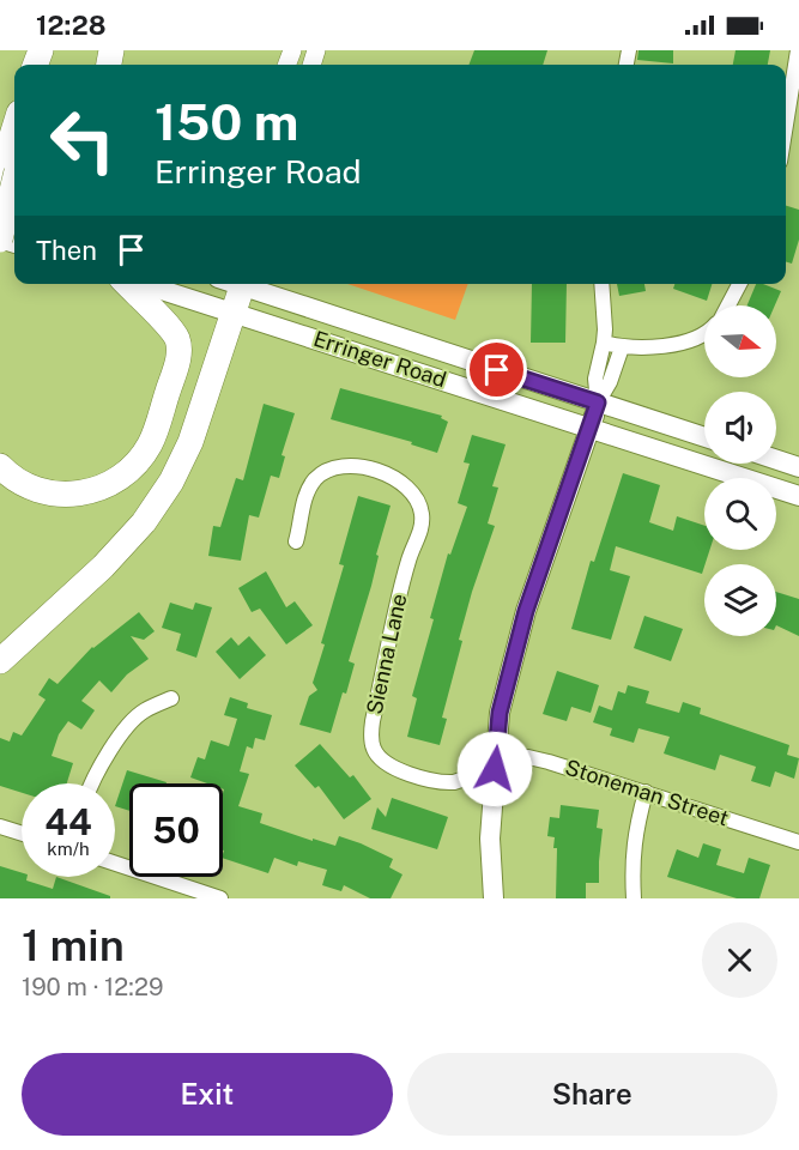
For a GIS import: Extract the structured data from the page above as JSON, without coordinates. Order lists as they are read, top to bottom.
{
  "streets": {
    "main road": ["Erringer Road"],
    "street": ["Sienna Lane", "Stoneman Street"]
  },
  "crossings": [
    ["Sienna Lane", "Stoneman Street"]
  ],
  "north": "right",
  "page": {
    "status": "12:28",
    "turn": ["150 m", "Erringer Road"],
    "then": "Then",
    "speed": "44 km/h",
    "limit": "50",
    "heading": ["1 min", "190 m · 12:29"],
    "buttons": ["Exit", "Share"]
  }
}
